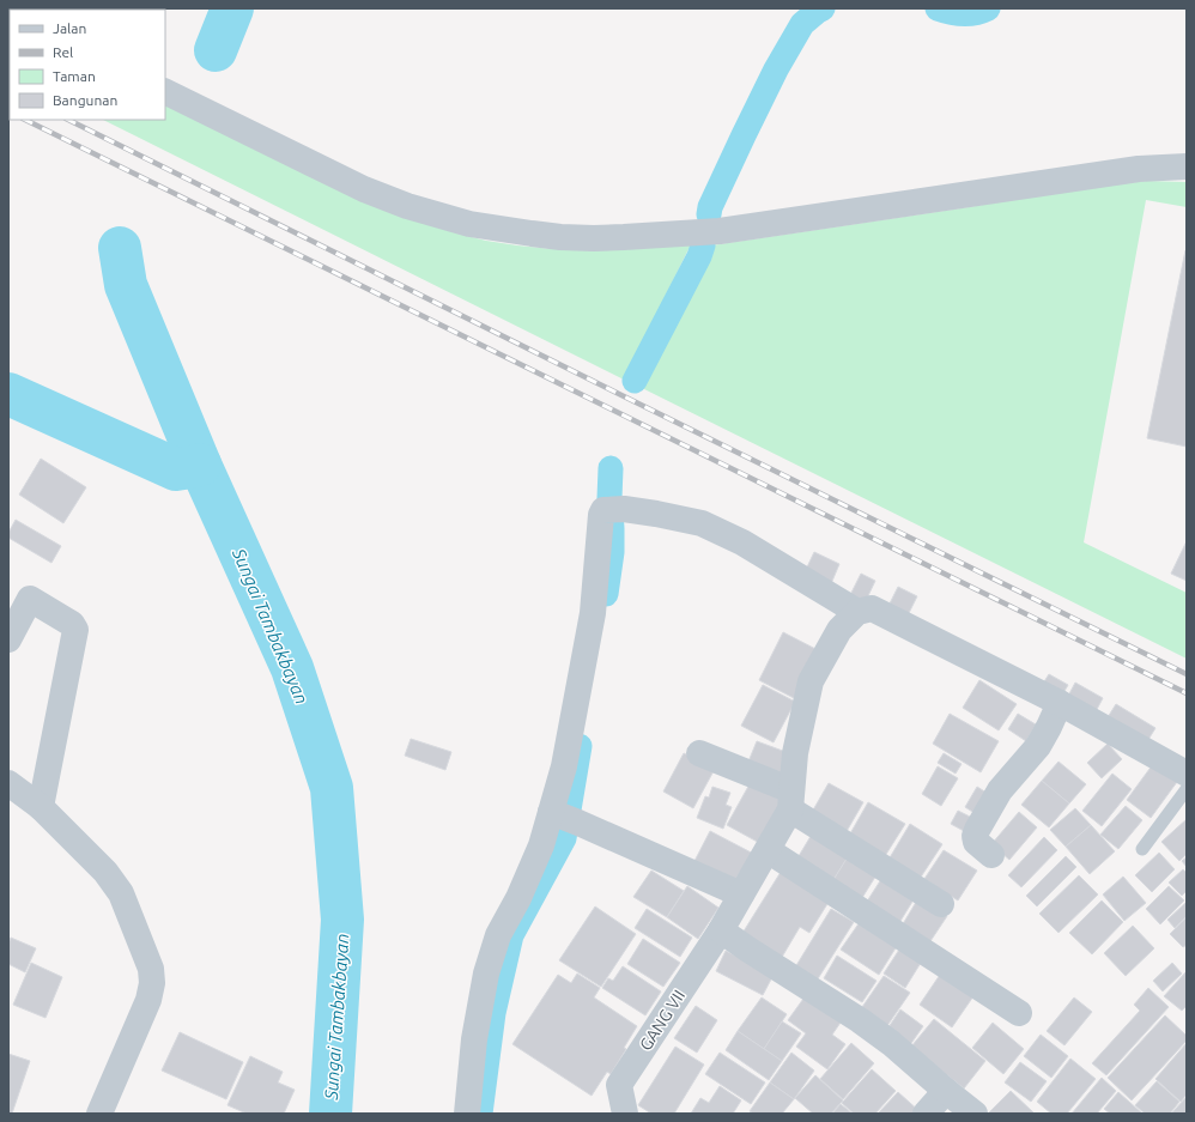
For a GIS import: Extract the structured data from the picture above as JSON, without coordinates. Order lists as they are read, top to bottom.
{
  "streets": {
    "street": ["GANG VII"]
  },
  "water": ["Sungai Tambakbayan"],
  "legend": [
    "Jalan",
    "Rel",
    "Taman",
    "Bangunan"
  ]
}
